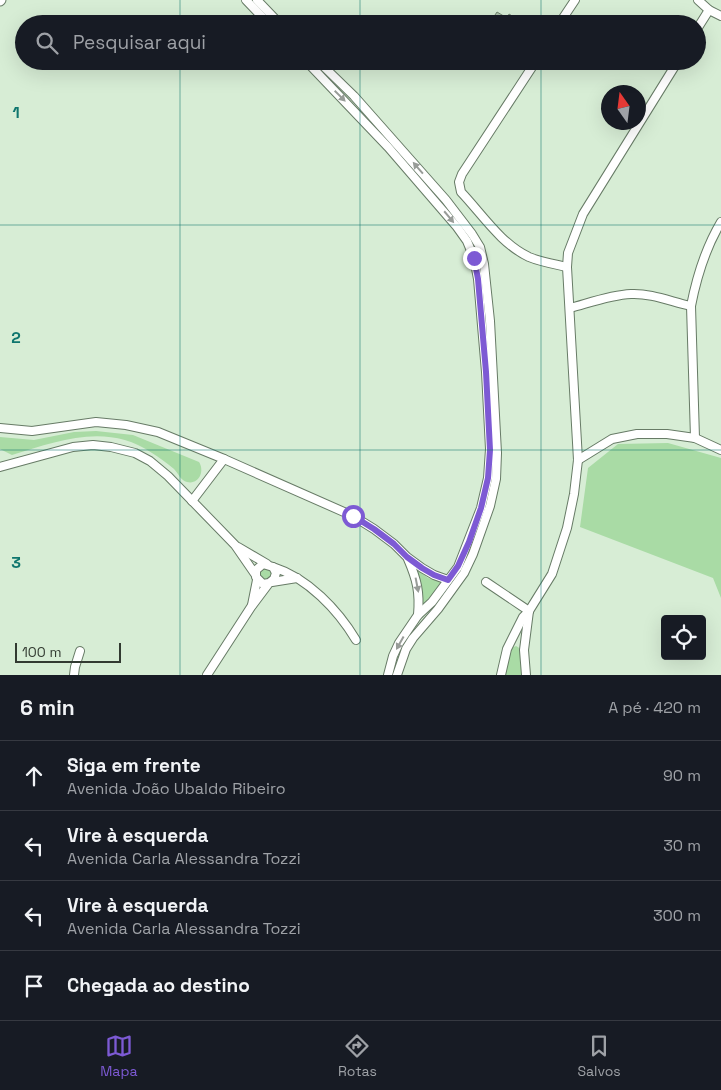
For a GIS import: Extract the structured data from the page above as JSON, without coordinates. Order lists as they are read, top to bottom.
{
  "scale_bar": "100 m",
  "north": "top",
  "page": {
    "search": "Pesquisar aqui",
    "scale": "100 m",
    "heading": ["6 min", "A pé · 420 m"],
    "list": [
      ["Siga em frente", "Avenida João Ubaldo Ribeiro", "90 m"],
      ["Vire à esquerda", "Avenida Carla Alessandra Tozzi", "30 m"],
      ["Vire à esquerda", "Avenida Carla Alessandra Tozzi", "300 m"],
      "Chegada ao destino"
    ],
    "nav": ["Mapa", "Rotas", "Salvos"]
  },
  "grid": {
    "rows": ["1", "2", "3"]
  }
}
